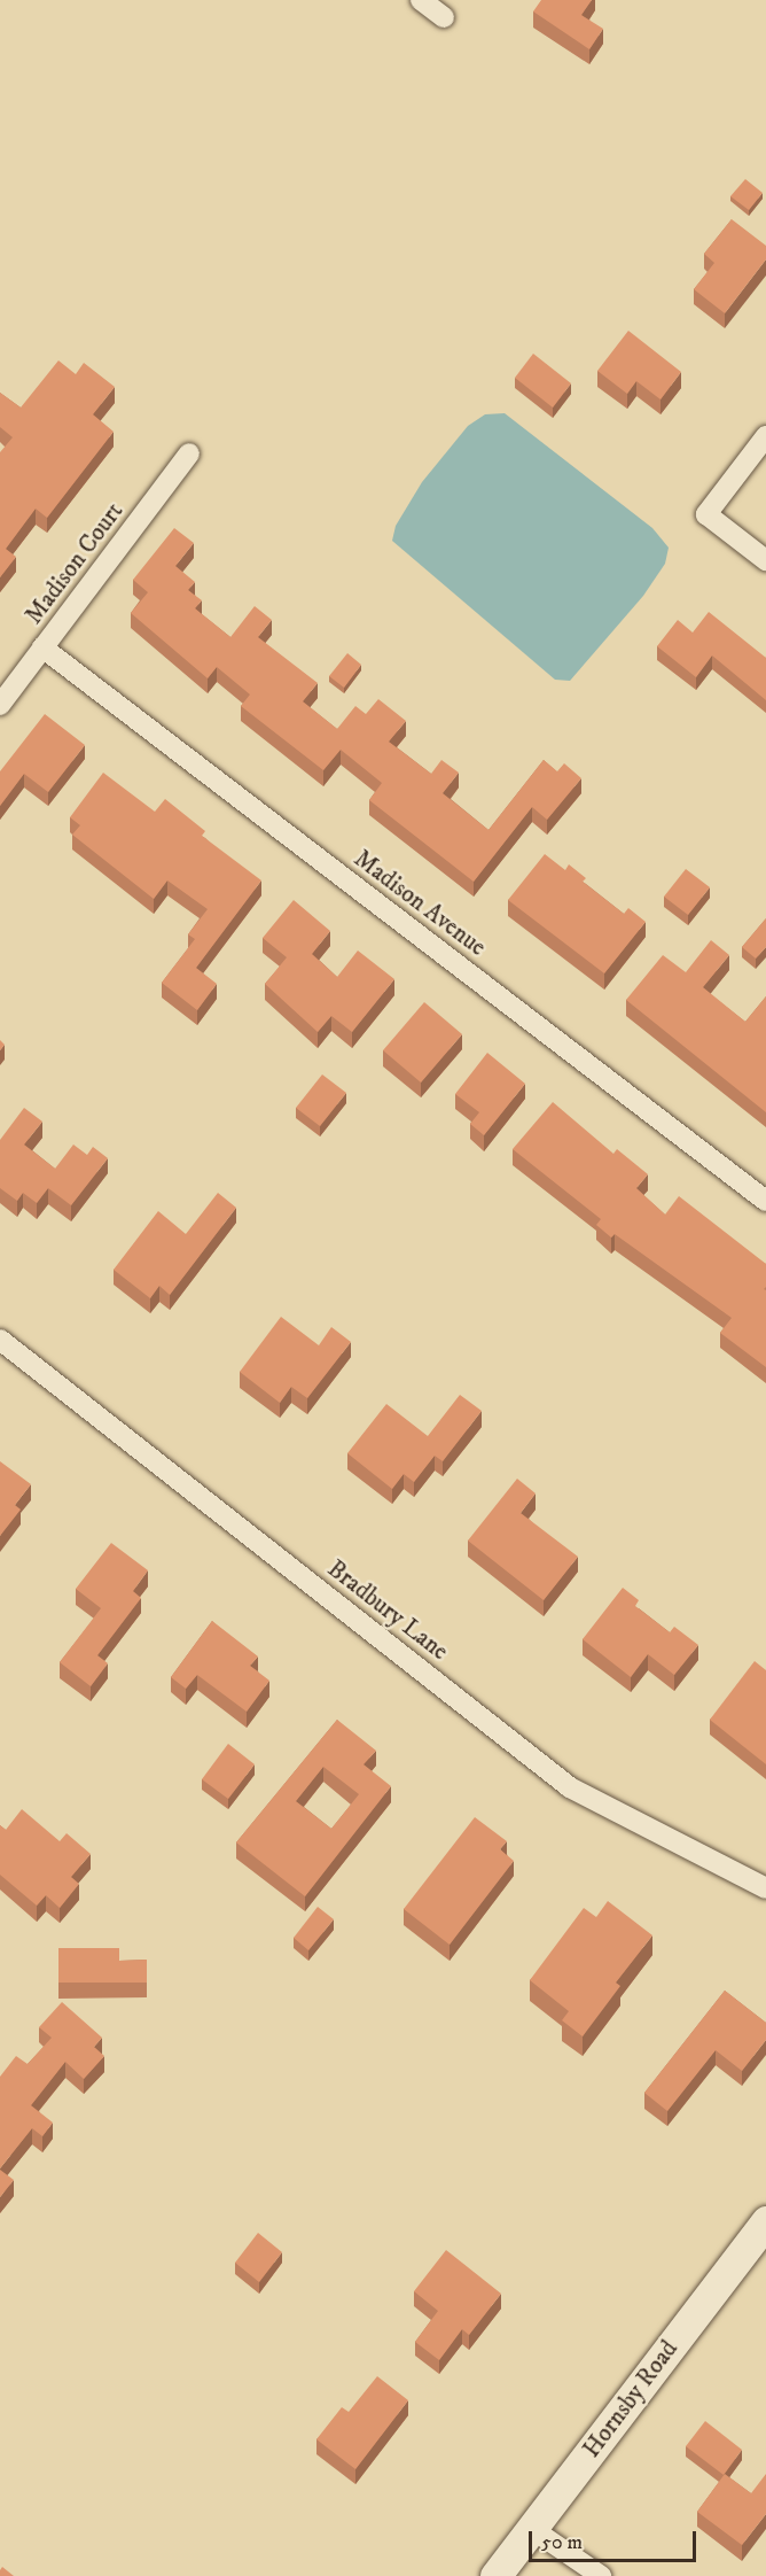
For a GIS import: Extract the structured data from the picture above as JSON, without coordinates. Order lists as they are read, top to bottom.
{
  "streets": {
    "street": [
      "Madison Court",
      "Madison Avenue",
      "Bradbury Lane",
      "Hornsby Road"
    ]
  },
  "crossings": [
    ["Madison Court", "Madison Avenue"]
  ],
  "scale_bar": "50 m"
}
